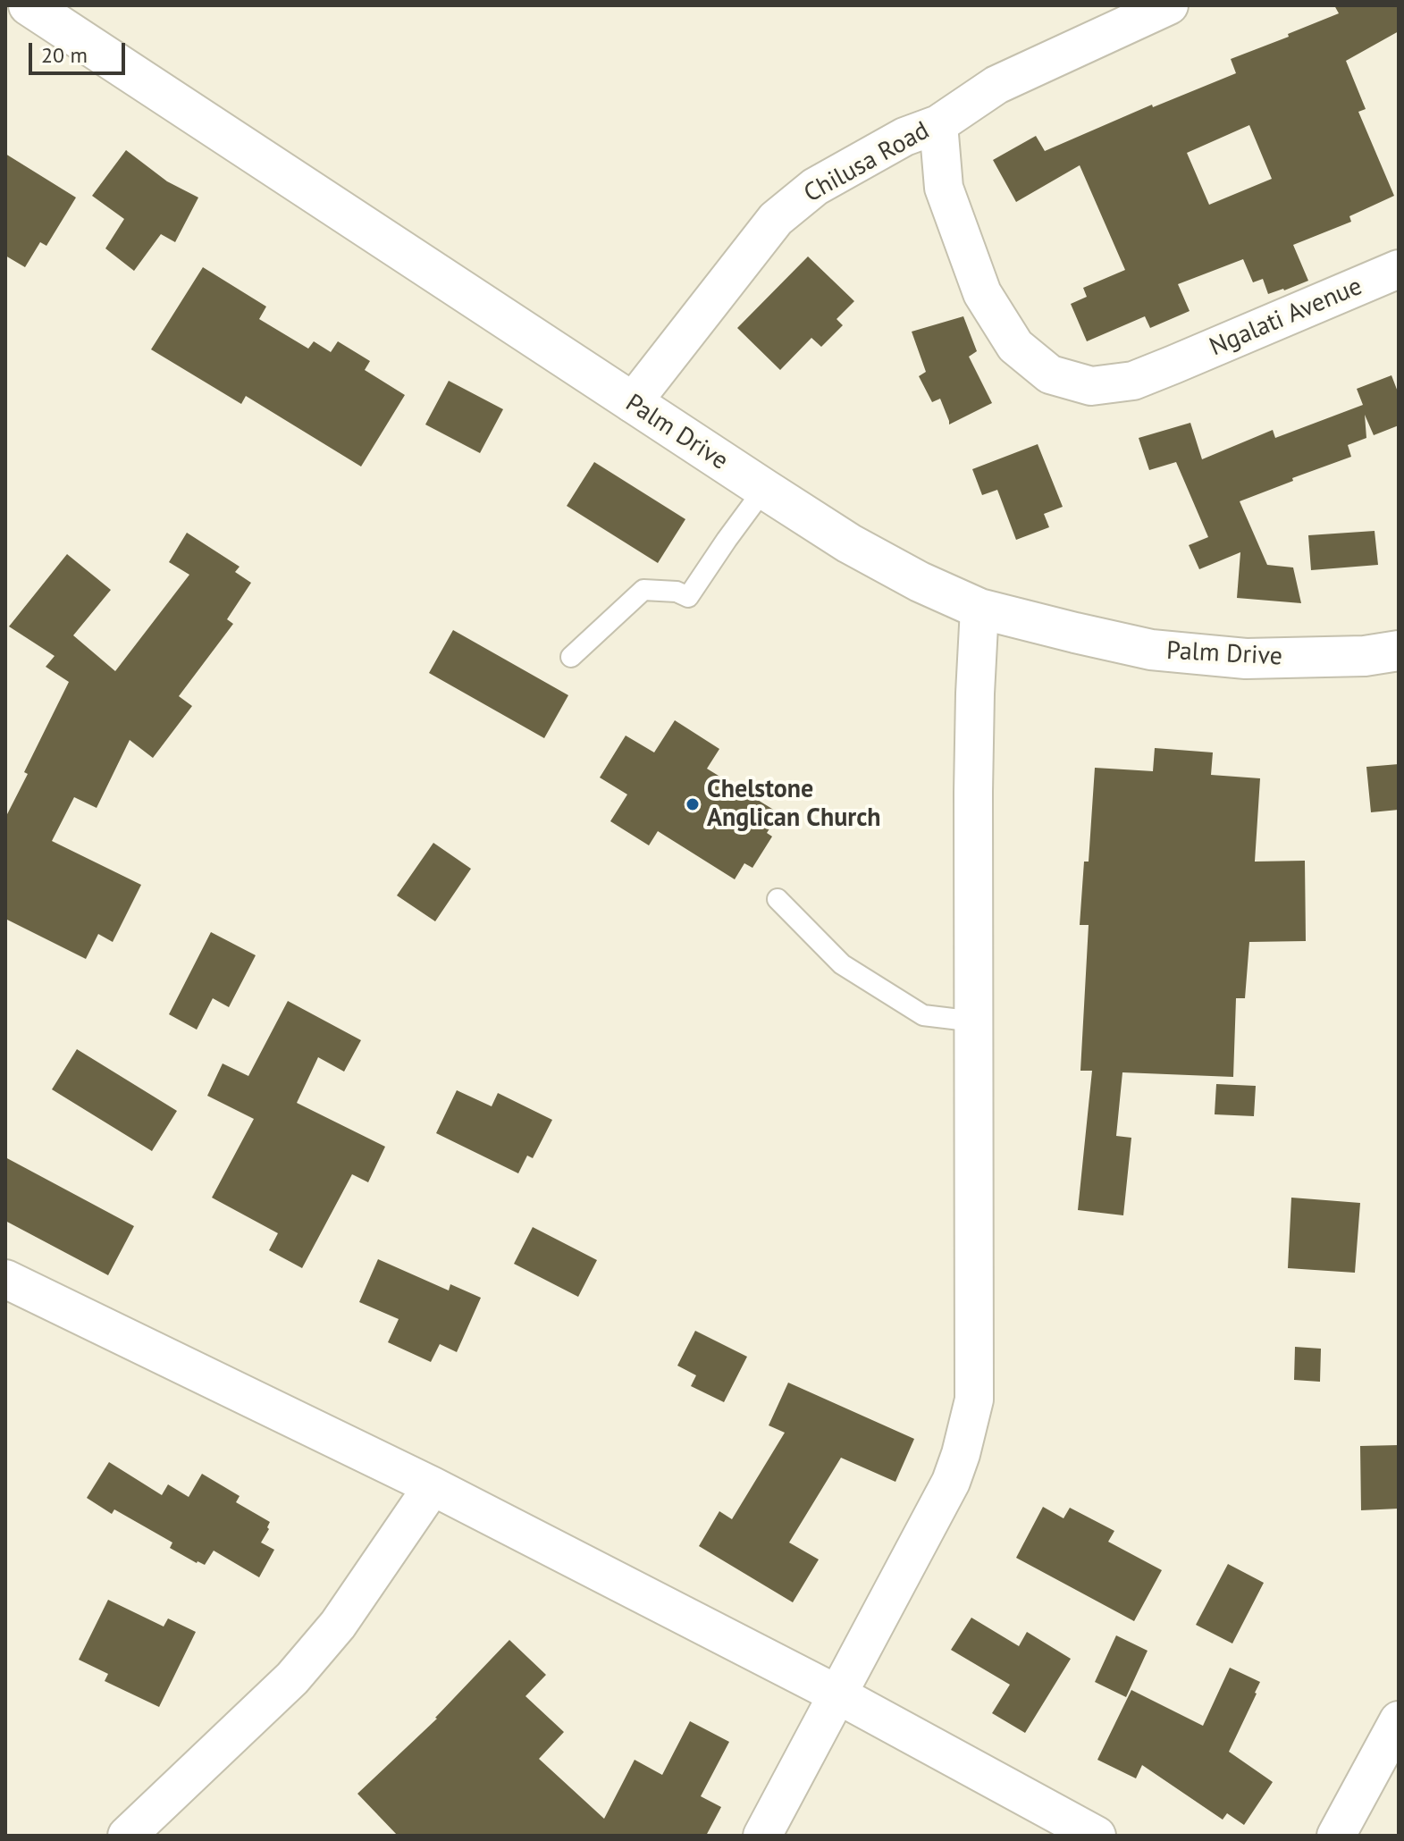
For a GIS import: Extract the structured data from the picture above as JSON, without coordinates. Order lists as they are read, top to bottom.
{
  "streets": {
    "street": ["Chilusa Road", "Ngalati Avenue", "Palm Drive"]
  },
  "crossings": [
    ["Chilusa Road", "Ngalati Avenue"],
    ["Chilusa Road", "Palm Drive"]
  ],
  "places": ["Chelstone Anglican Church"],
  "scale_bar": "20 m"
}
